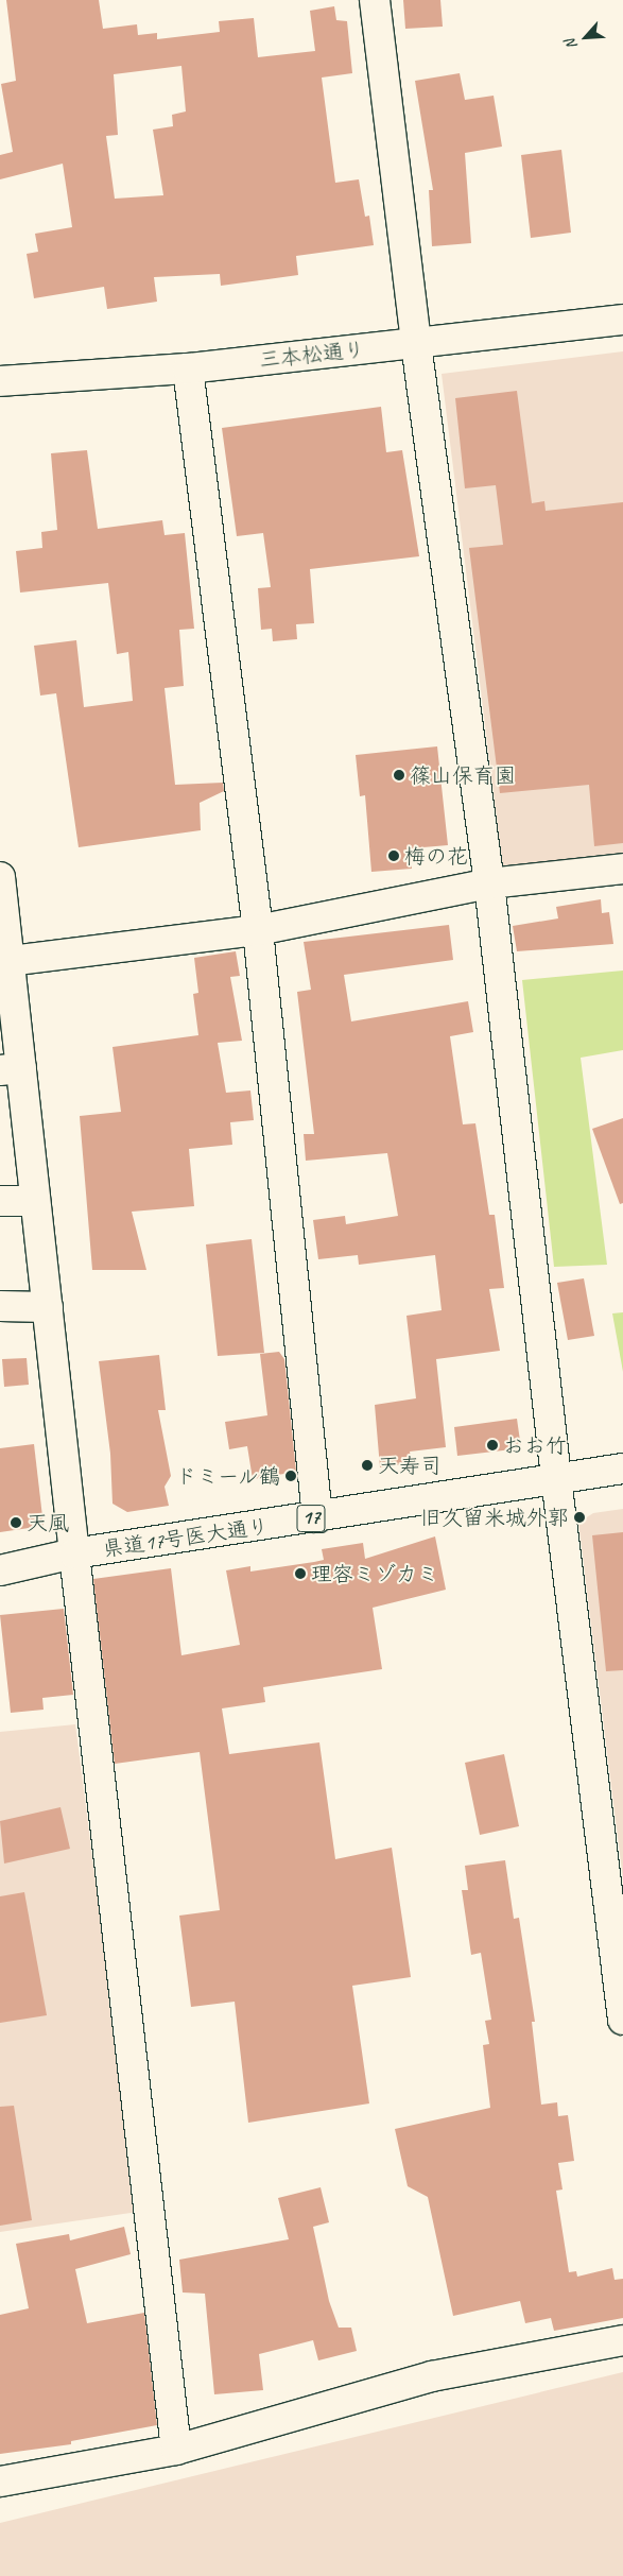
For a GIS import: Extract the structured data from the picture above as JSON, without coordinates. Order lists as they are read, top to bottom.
{
  "streets": {
    "street": ["三本松通り", "17", "県道17号医大通り"]
  },
  "places": [
    "篠山保育園",
    "梅の花",
    "おお竹",
    "天寿司",
    "ドミール鶴",
    "旧久留米城外郭",
    "天風",
    "理容ミゾカミ"
  ],
  "north": "bottom left"
}
